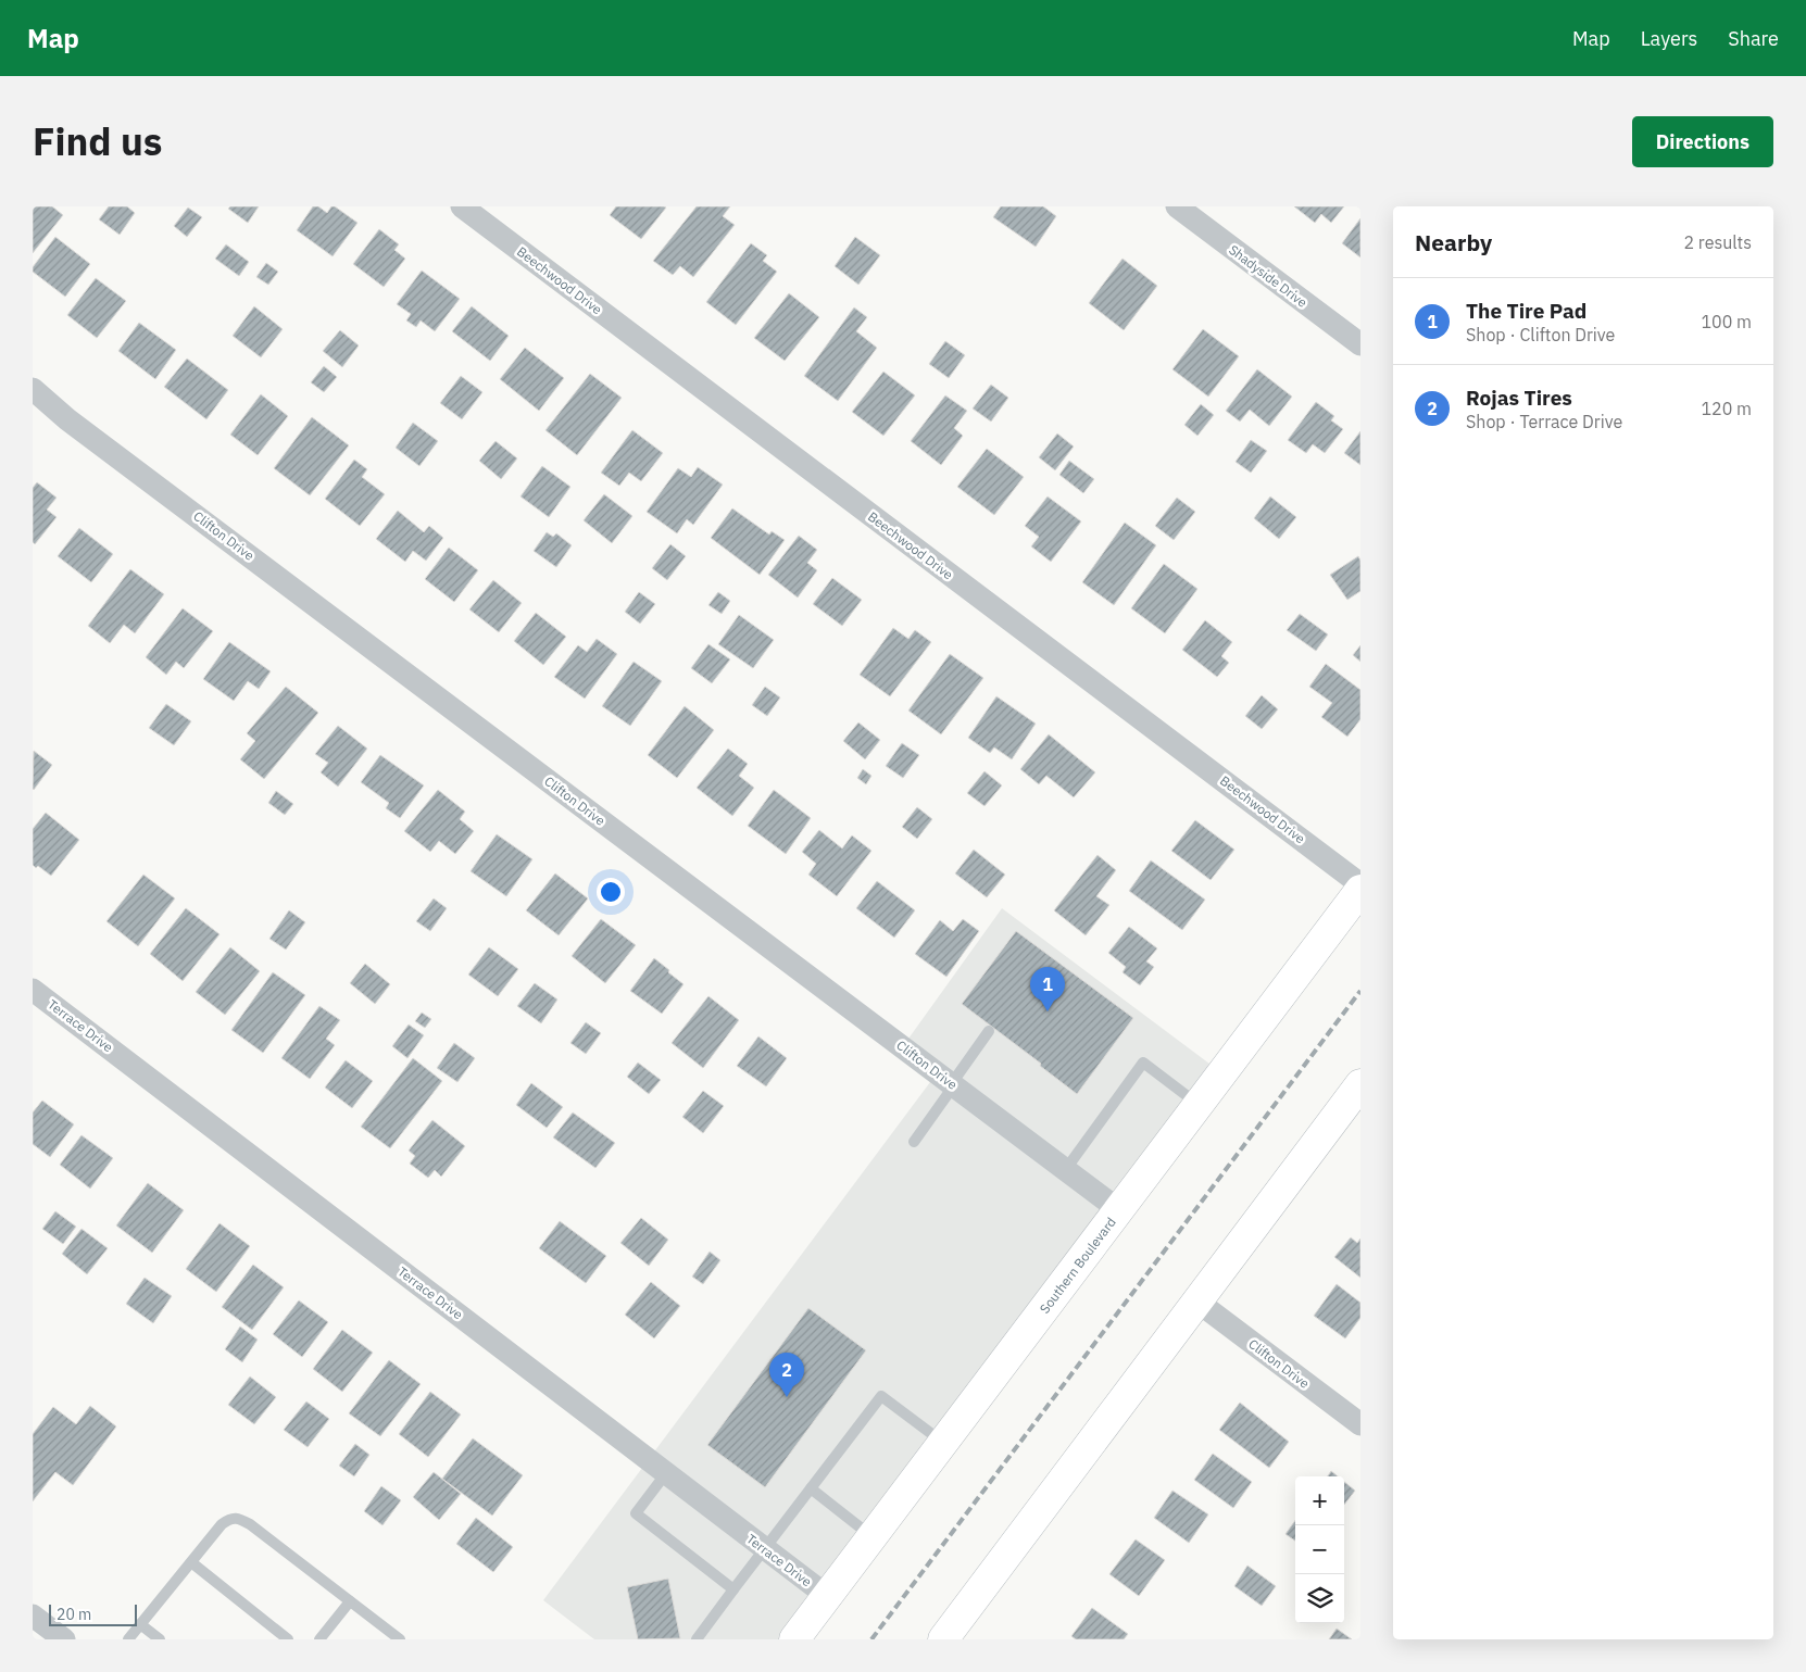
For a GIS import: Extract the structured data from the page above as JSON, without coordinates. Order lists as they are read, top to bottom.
{
  "streets": {
    "street": [
      "Shadyside Drive",
      "Beechwood Drive",
      "Clifton Drive",
      "Terrace Drive",
      "Southern Boulevard"
    ]
  },
  "crossings": [
    ["Clifton Drive", "Southern Boulevard"],
    ["Terrace Drive", "Southern Boulevard"]
  ],
  "scale_bar": "20 m",
  "page": {
    "header": "Map",
    "nav": ["Map", "Layers", "Share"],
    "title": "Find us",
    "buttons": "Directions",
    "heading": ["Nearby", "2 results"],
    "list": [
      {
        "mark": "1",
        "name": "The Tire Pad",
        "note": "Shop · Clifton Drive",
        "value": "100 m"
      },
      {
        "mark": "2",
        "name": "Rojas Tires",
        "note": "Shop · Terrace Drive",
        "value": "120 m"
      }
    ],
    "pins": ["1", "2"],
    "map_buttons": ["+", "−"],
    "scale": "20 m"
  }
}
